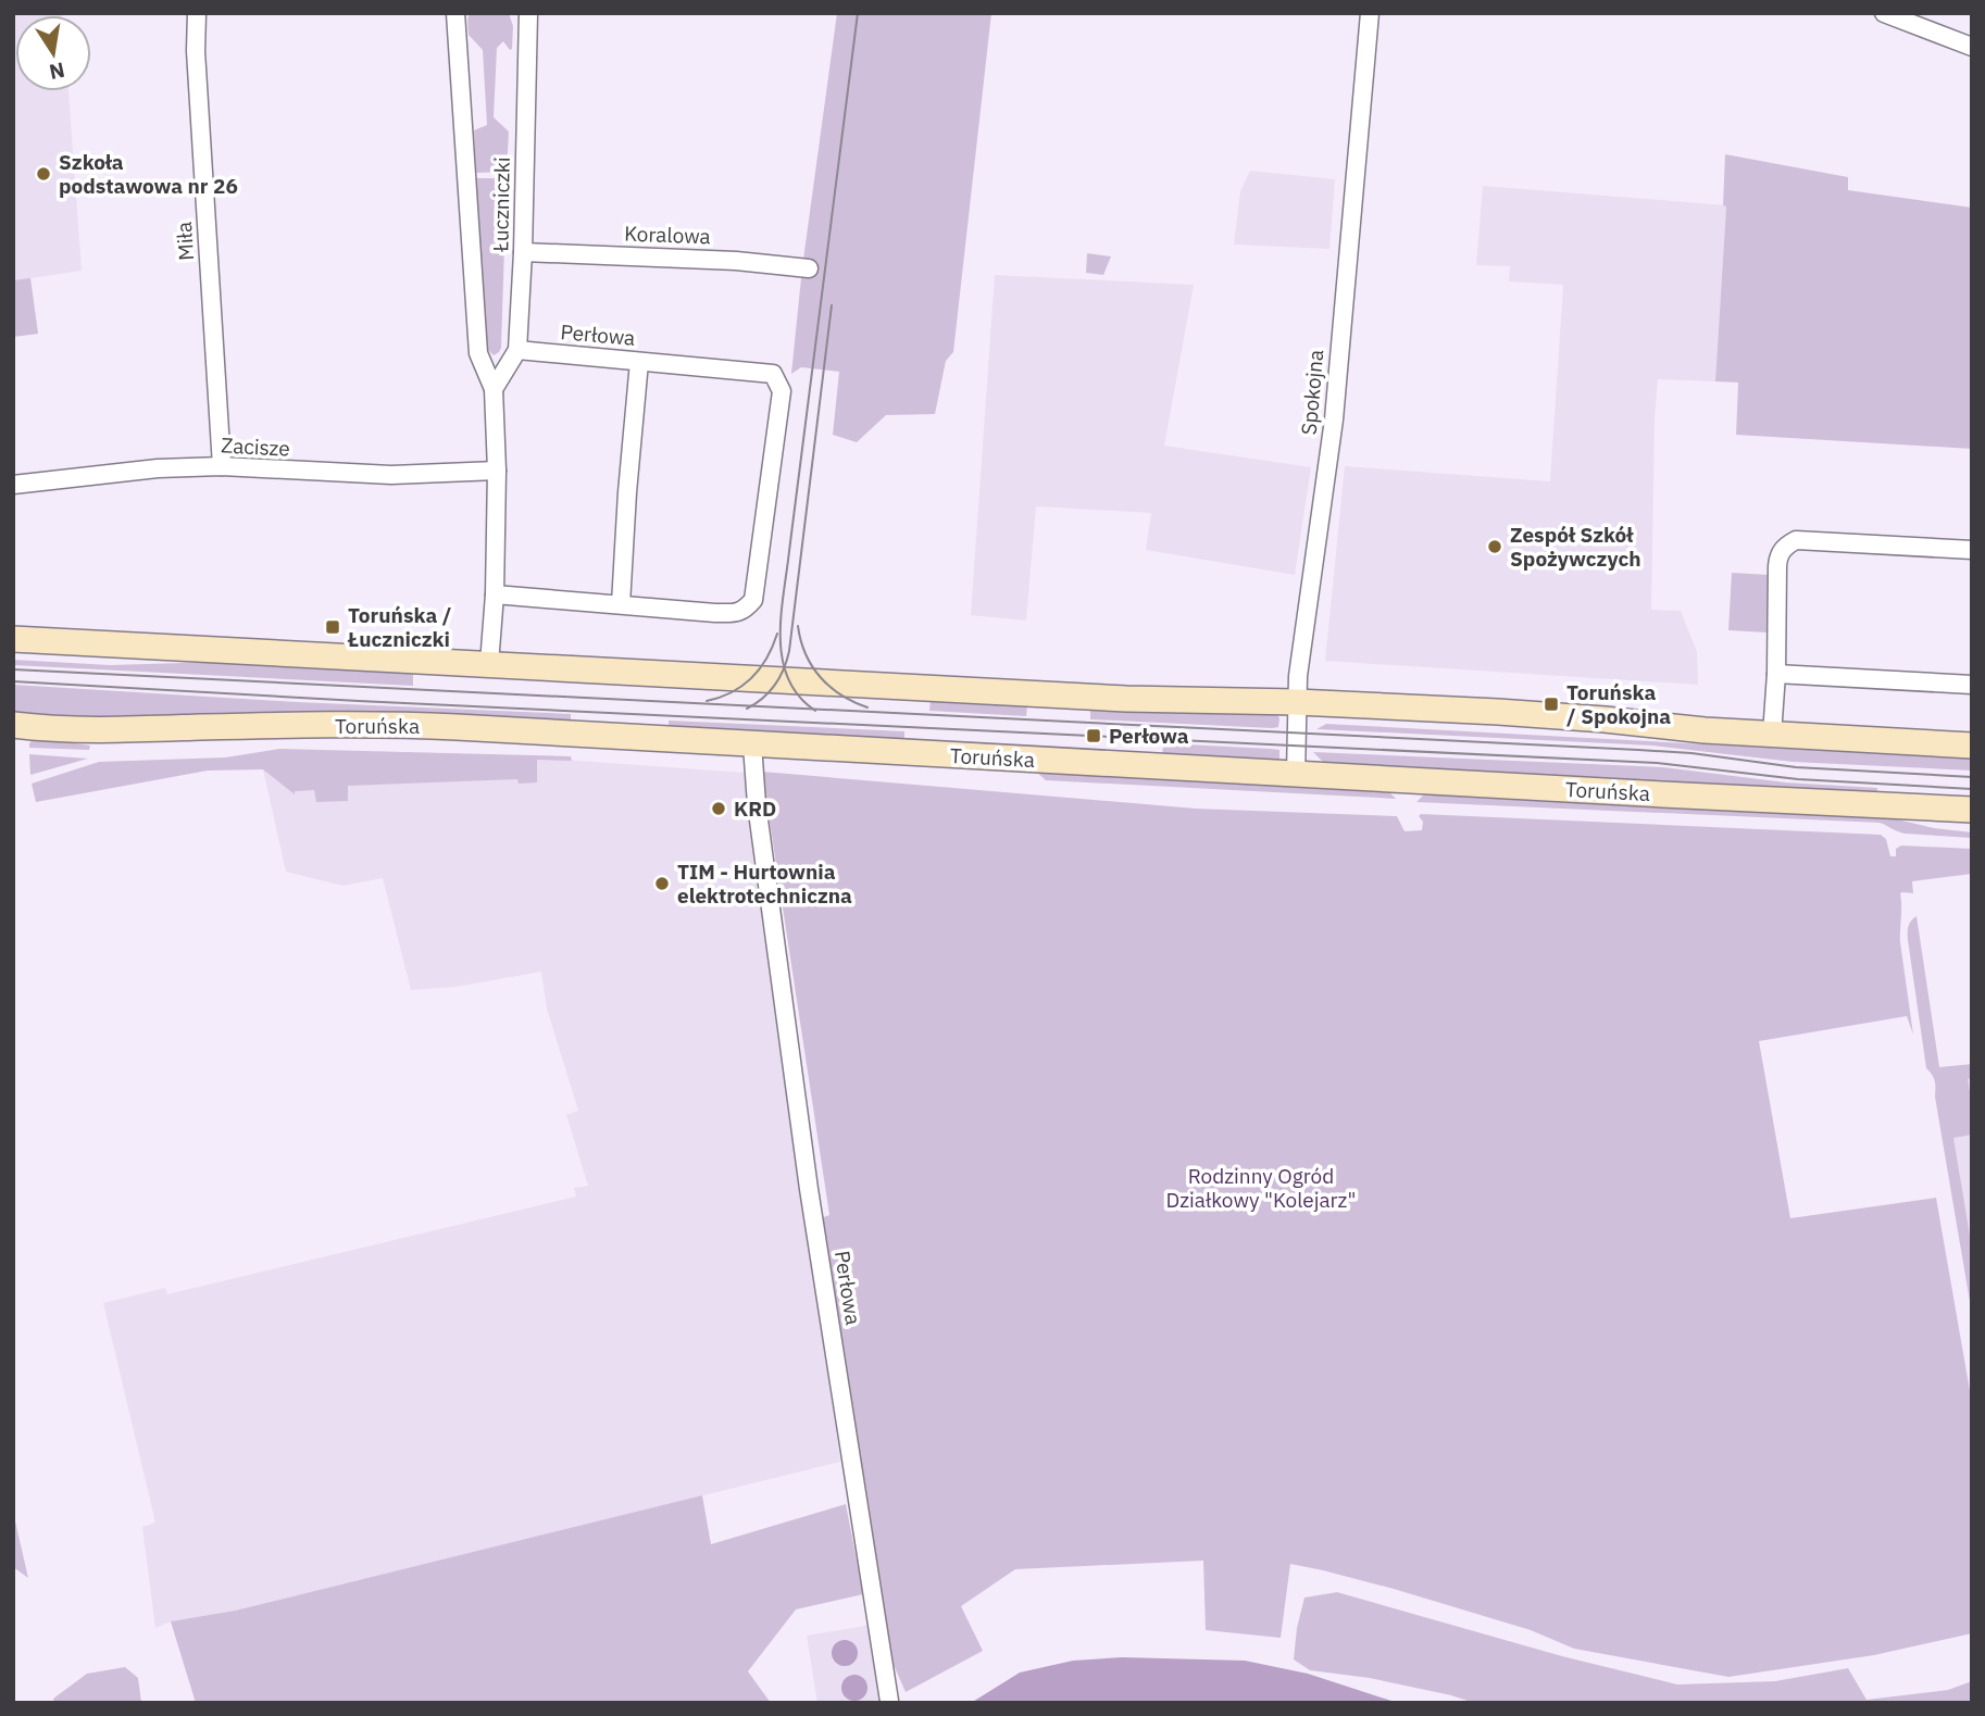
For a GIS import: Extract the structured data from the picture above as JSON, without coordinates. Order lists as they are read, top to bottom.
{
  "streets": {
    "main road": ["Toruńska"],
    "street": [
      "Łuczniczki",
      "Koralowa",
      "Miła",
      "Perłowa",
      "Spokojna",
      "Zacisze"
    ]
  },
  "crossings": [
    ["Łuczniczki", "Koralowa"],
    ["Łuczniczki", "Perłowa"],
    ["Łuczniczki", "Zacisze"],
    ["Miła", "Zacisze"],
    ["Perłowa", "Toruńska"],
    ["Spokojna", "Toruńska"]
  ],
  "parks": ["Rodzinny Ogród Działkowy \"Kolejarz\""],
  "places": {
    "other": [
      "Szkoła podstawowa nr 26",
      "Zespół Szkół Spożywczych",
      "KRD",
      "TIM - Hurtownia elektrotechniczna"
    ],
    "transit": ["Toruńska / Łuczniczki", "Toruńska / Spokojna", "Perłowa"]
  },
  "north": "bottom"
}
